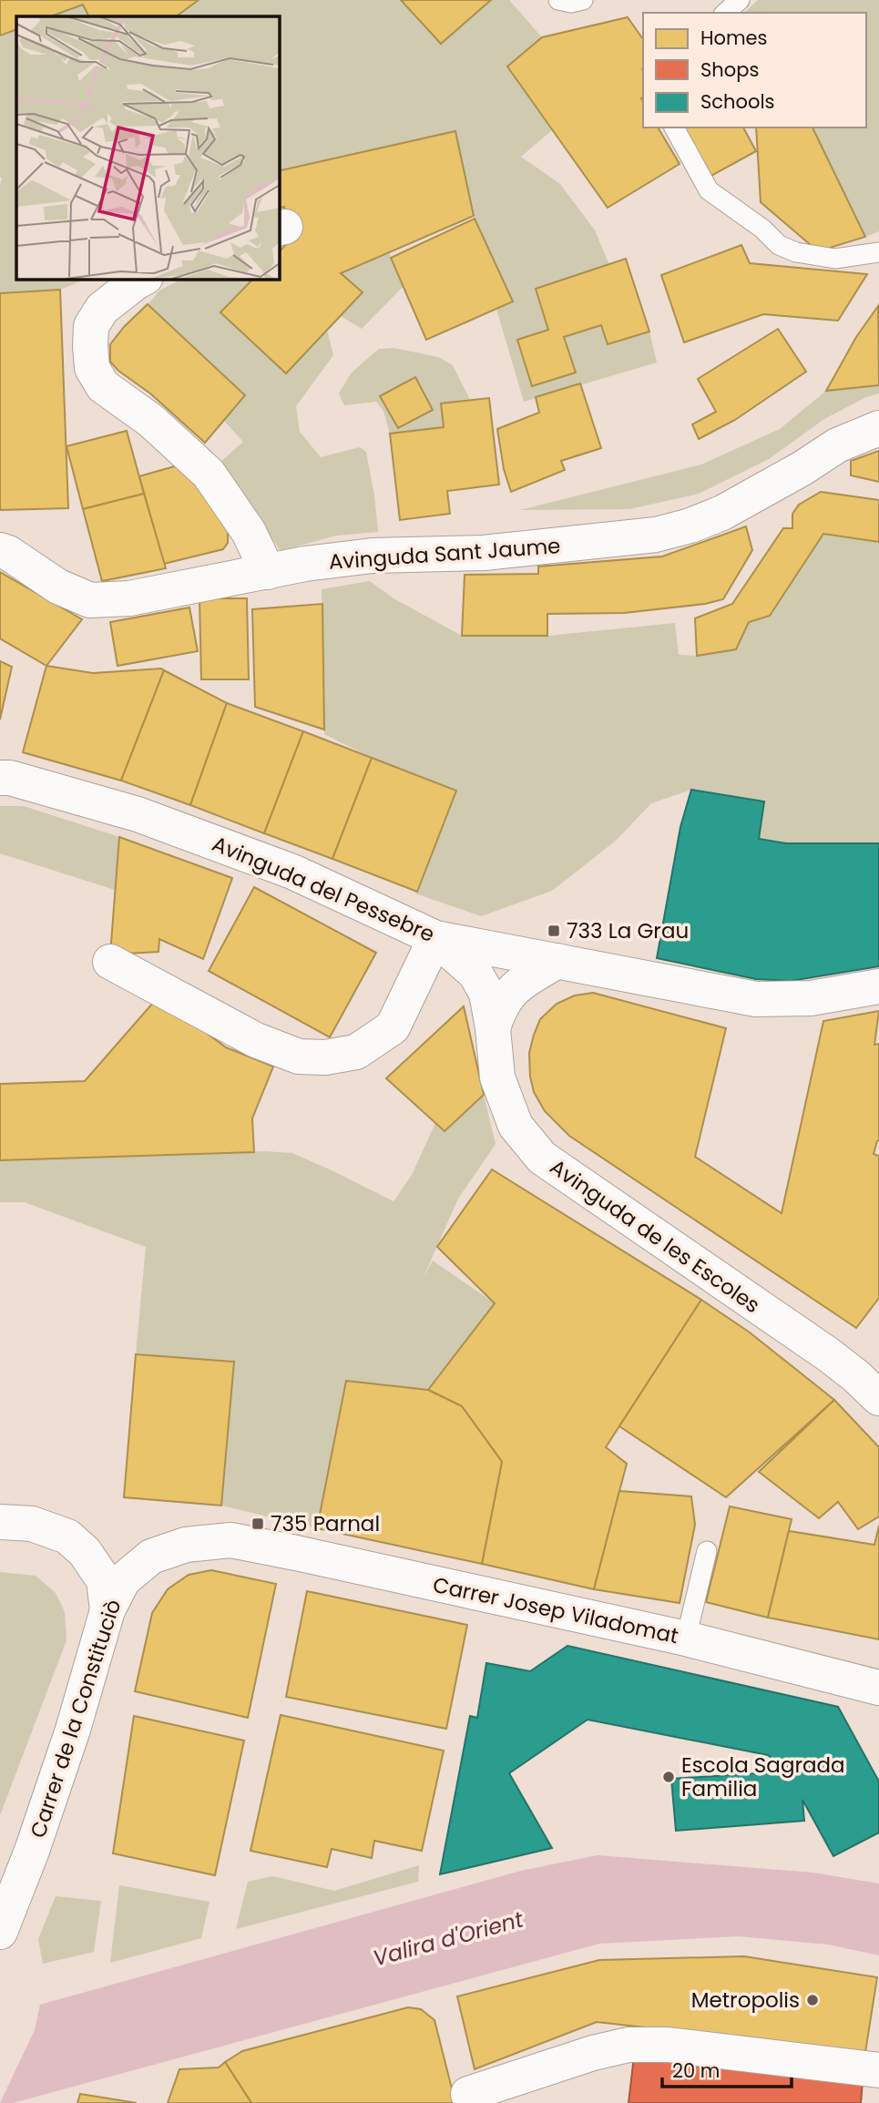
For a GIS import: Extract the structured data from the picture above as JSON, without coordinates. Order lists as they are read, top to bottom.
{
  "streets": {
    "street": [
      "Avinguda Sant Jaume",
      "Avinguda del Pessebre",
      "Avinguda de les Escoles",
      "Carrer Josep Viladomat",
      "Carrer de la Constituciò"
    ]
  },
  "crossings": [
    ["Avinguda del Pessebre", "Avinguda de les Escoles"],
    ["Carrer Josep Viladomat", "Carrer de la Constituciò"]
  ],
  "water": ["Valira d'Orient"],
  "places": {
    "transit": ["733 La Grau", "735 Parnal"],
    "other": ["Escola Sagrada Familia", "Metropolis"]
  },
  "legend": ["Homes", "Shops", "Schools"],
  "scale_bar": "20 m"
}
